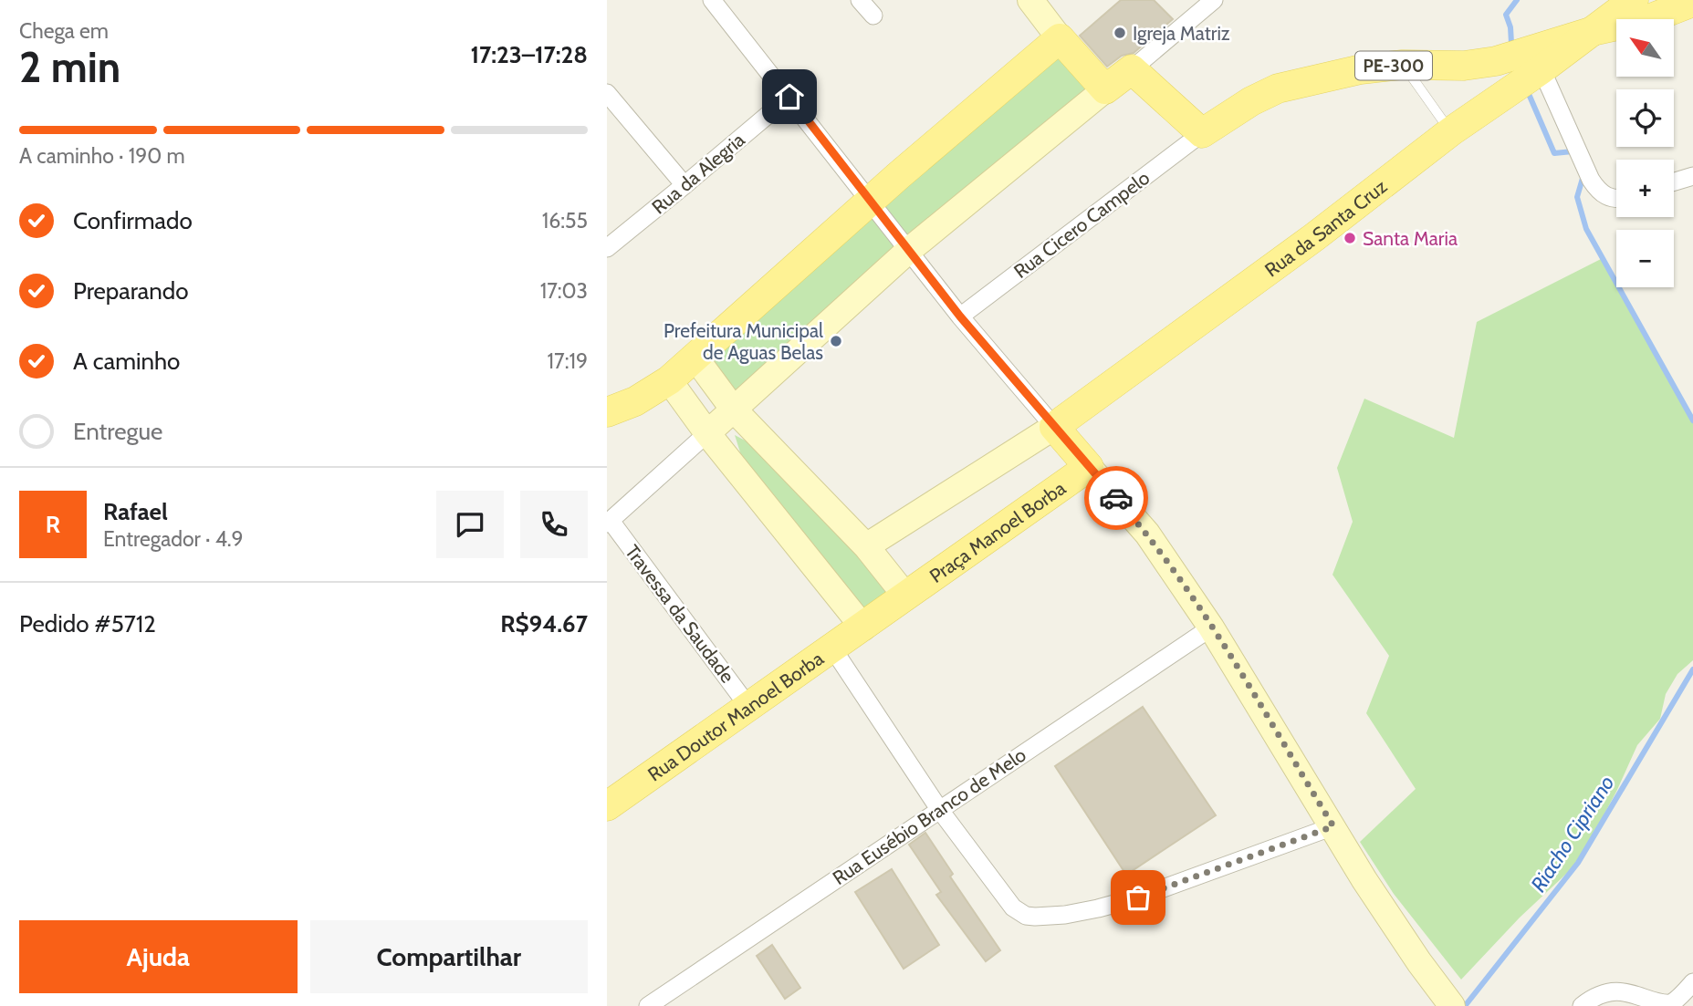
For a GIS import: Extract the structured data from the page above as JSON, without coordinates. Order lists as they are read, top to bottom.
{
  "streets": {
    "main road": [
      "PE-300",
      "Rua da Santa Cruz",
      "Praça Manoel Borba",
      "Rua Doutor Manoel Borba"
    ],
    "street": [
      "Rua da Alegria",
      "Rua Cicero Campelo",
      "Travessa da Saudade",
      "Rua Eusébio Branco de Melo"
    ]
  },
  "crossings": [
    ["PE-300", "Rua Cicero Campelo"],
    ["PE-300", "Rua da Santa Cruz"],
    ["Praça Manoel Borba", "Rua Doutor Manoel Borba"],
    ["Travessa da Saudade", "Rua Doutor Manoel Borba"]
  ],
  "water": ["Riacho Cipriano"],
  "places": ["Igreja Matriz", "Santa Maria", "Prefeitura Municipal de Aguas Belas"],
  "north": "top left",
  "page": {
    "heading": ["2 min", "Chega em", "17:23–17:28"],
    "panel": [
      "Rafael",
      "Entregador · 4.9",
      "Pedido #5712",
      "R$94.67"
    ],
    "map_buttons": ["+", "−"],
    "bar": "A caminho · 190 m",
    "list": [
      ["Confirmado", "16:55"],
      ["Preparando", "17:03"],
      ["A caminho", "17:19"],
      "Entregue"
    ],
    "round": "R",
    "buttons": ["Ajuda", "Compartilhar"]
  }
}
